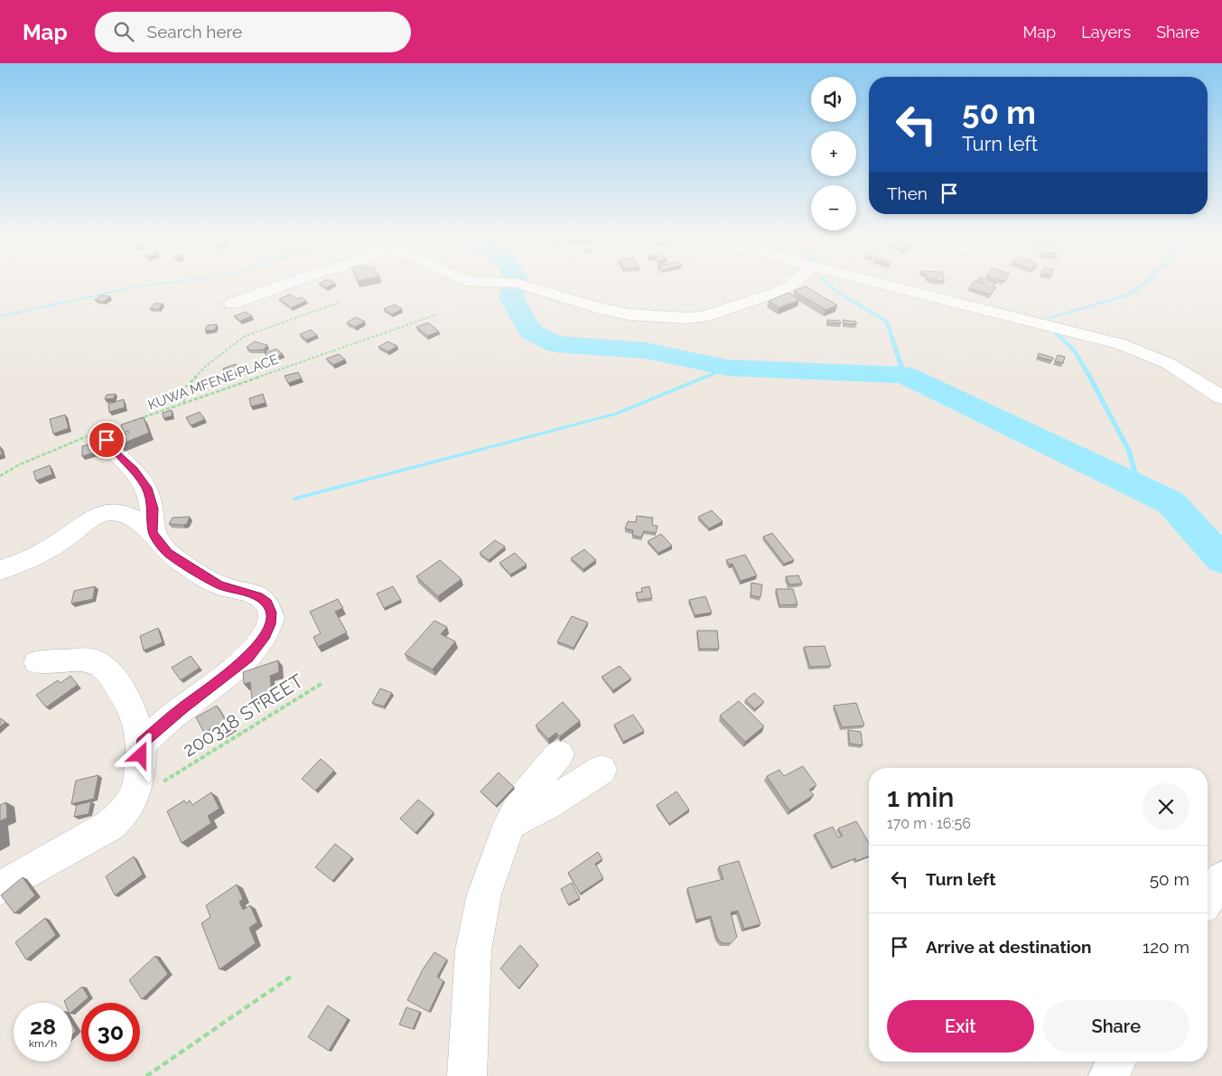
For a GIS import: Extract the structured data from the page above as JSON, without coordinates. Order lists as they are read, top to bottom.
{
  "streets": {
    "path": ["KUWA MFENE PLACE", "200318 STREET"]
  },
  "page": {
    "header": "Map",
    "search": "Search here",
    "nav": ["Map", "Layers", "Share"],
    "map_buttons": ["+", "−"],
    "turn": ["50 m", "Turn left"],
    "then": "Then",
    "heading": ["1 min", "170 m · 16:56"],
    "list": [
      {
        "name": "Turn left",
        "value": "50 m"
      },
      {
        "name": "Arrive at destination",
        "value": "120 m"
      }
    ],
    "buttons": ["Exit", "Share"],
    "speed": "28 km/h",
    "limit": "30"
  }
}
